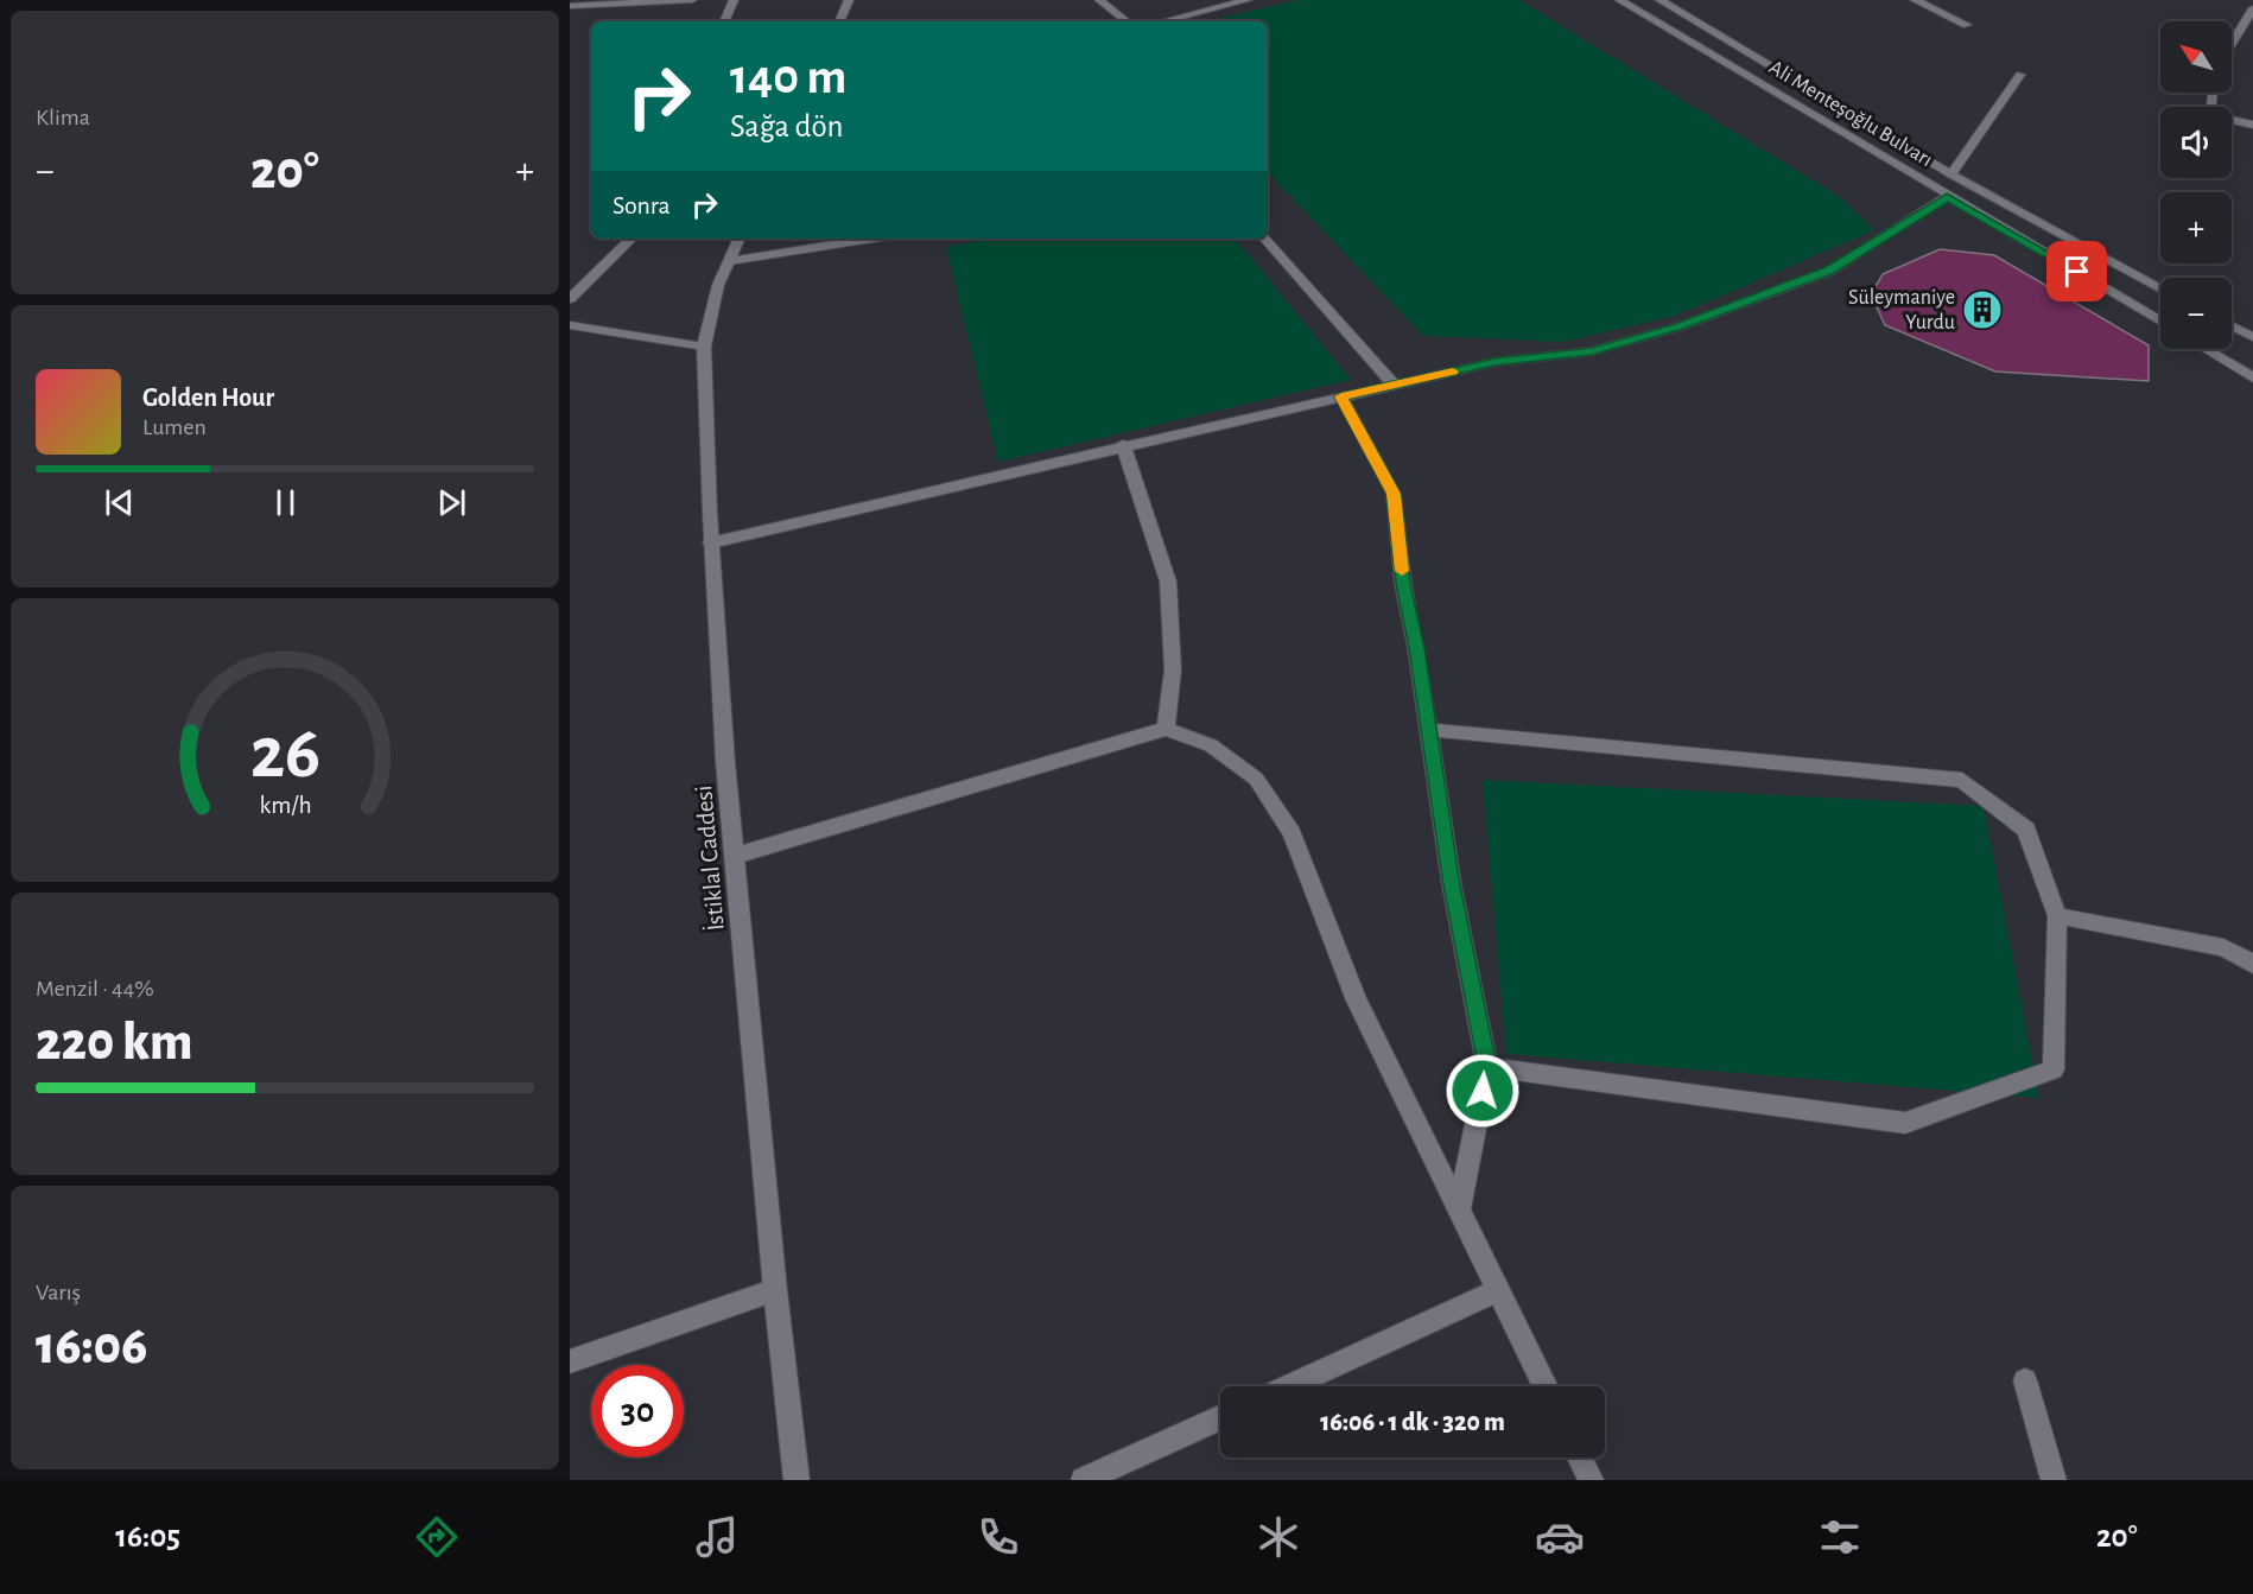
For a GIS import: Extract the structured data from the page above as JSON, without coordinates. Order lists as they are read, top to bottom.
{
  "streets": {
    "street": ["Ali Menteşoğlu Bulvarı", "İstiklal Caddesi"]
  },
  "places": {
    "building": ["Süleymaniye Yurdu"]
  },
  "north": "top left",
  "page": {
    "tile": [
      "Klima",
      ["Menzil · 44%", "220 km"],
      ["Varış", "16:06"]
    ],
    "map_buttons": ["+", "−"],
    "turn": ["140 m", "Sağa dön"],
    "heat": ["−", "20°", "+"],
    "then": "Sonra",
    "song": ["Golden Hour", "Lumen"],
    "limit": "30",
    "trip": "16:06 · 1 dk · 320 m",
    "tabs": ["16:05", "20°"],
    "gauge": ["26", "km/h"]
  }
}
